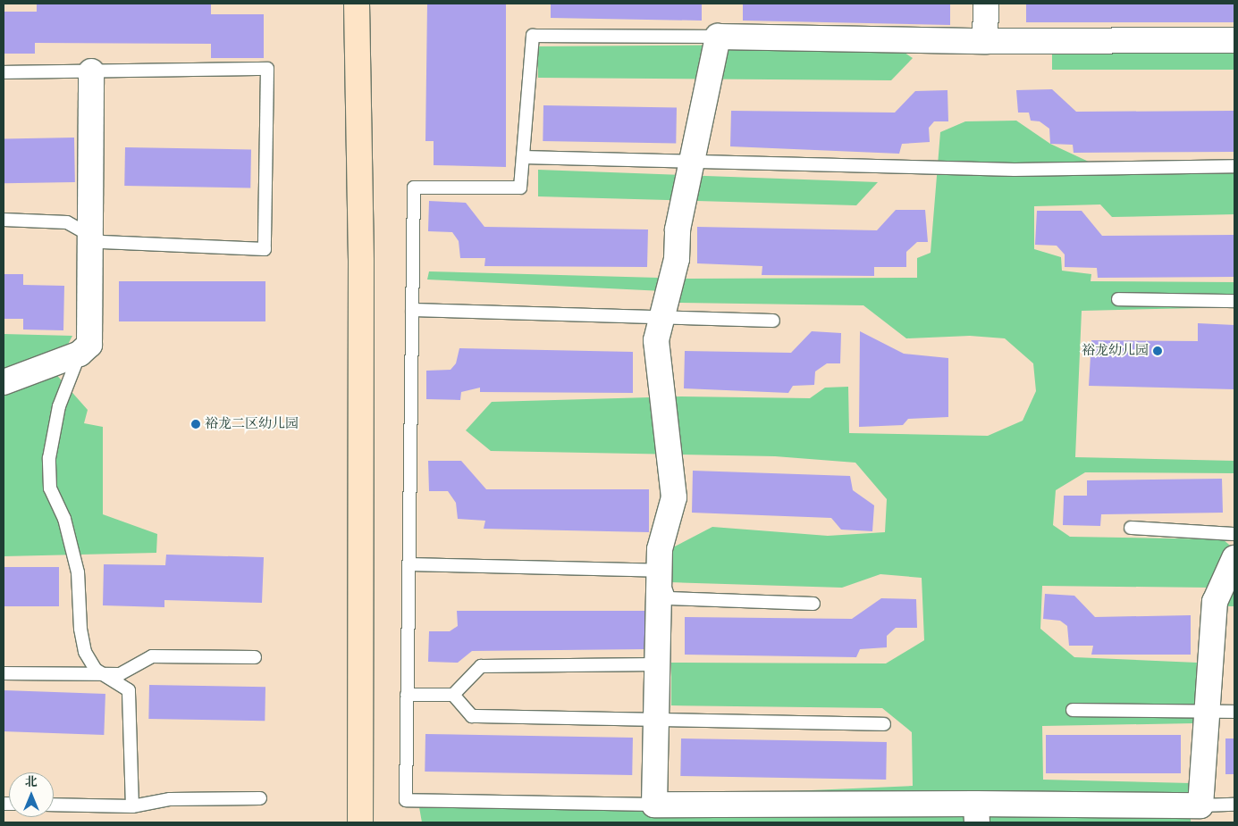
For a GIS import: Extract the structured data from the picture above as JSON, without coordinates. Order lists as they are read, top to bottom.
{
  "places": ["裕龙幼儿园", "裕龙二区幼儿园"],
  "north": "top"
}
